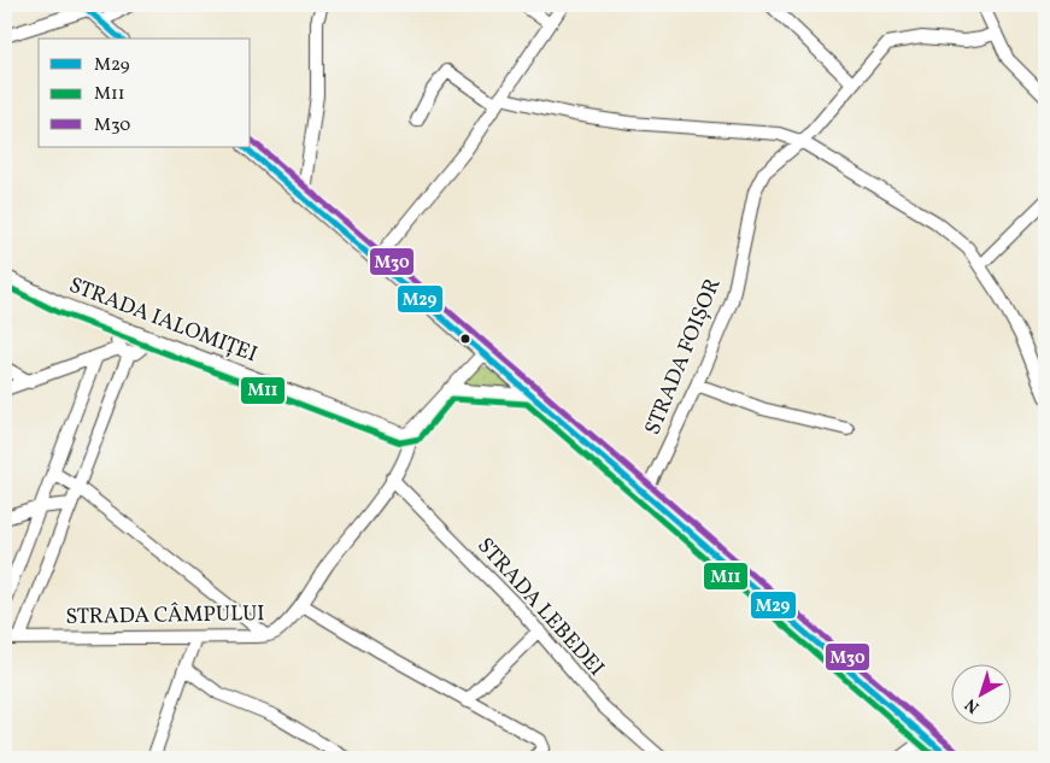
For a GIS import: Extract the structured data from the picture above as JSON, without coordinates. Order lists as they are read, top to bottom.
{
  "streets": {
    "street": [
      "STRADA IALOMIȚEI",
      "STRADA FOIȘOR",
      "STRADA LEBEDEI",
      "STRADA CÂMPULUI"
    ]
  },
  "crossings": [
    ["STRADA IALOMIȚEI", "STRADA CÂMPULUI"],
    ["STRADA LEBEDEI", "STRADA CÂMPULUI"]
  ],
  "lines": ["transit line M29", "transit line M30", "transit line M11"],
  "legend": ["M29", "M11", "M30"],
  "north": "bottom left"
}
